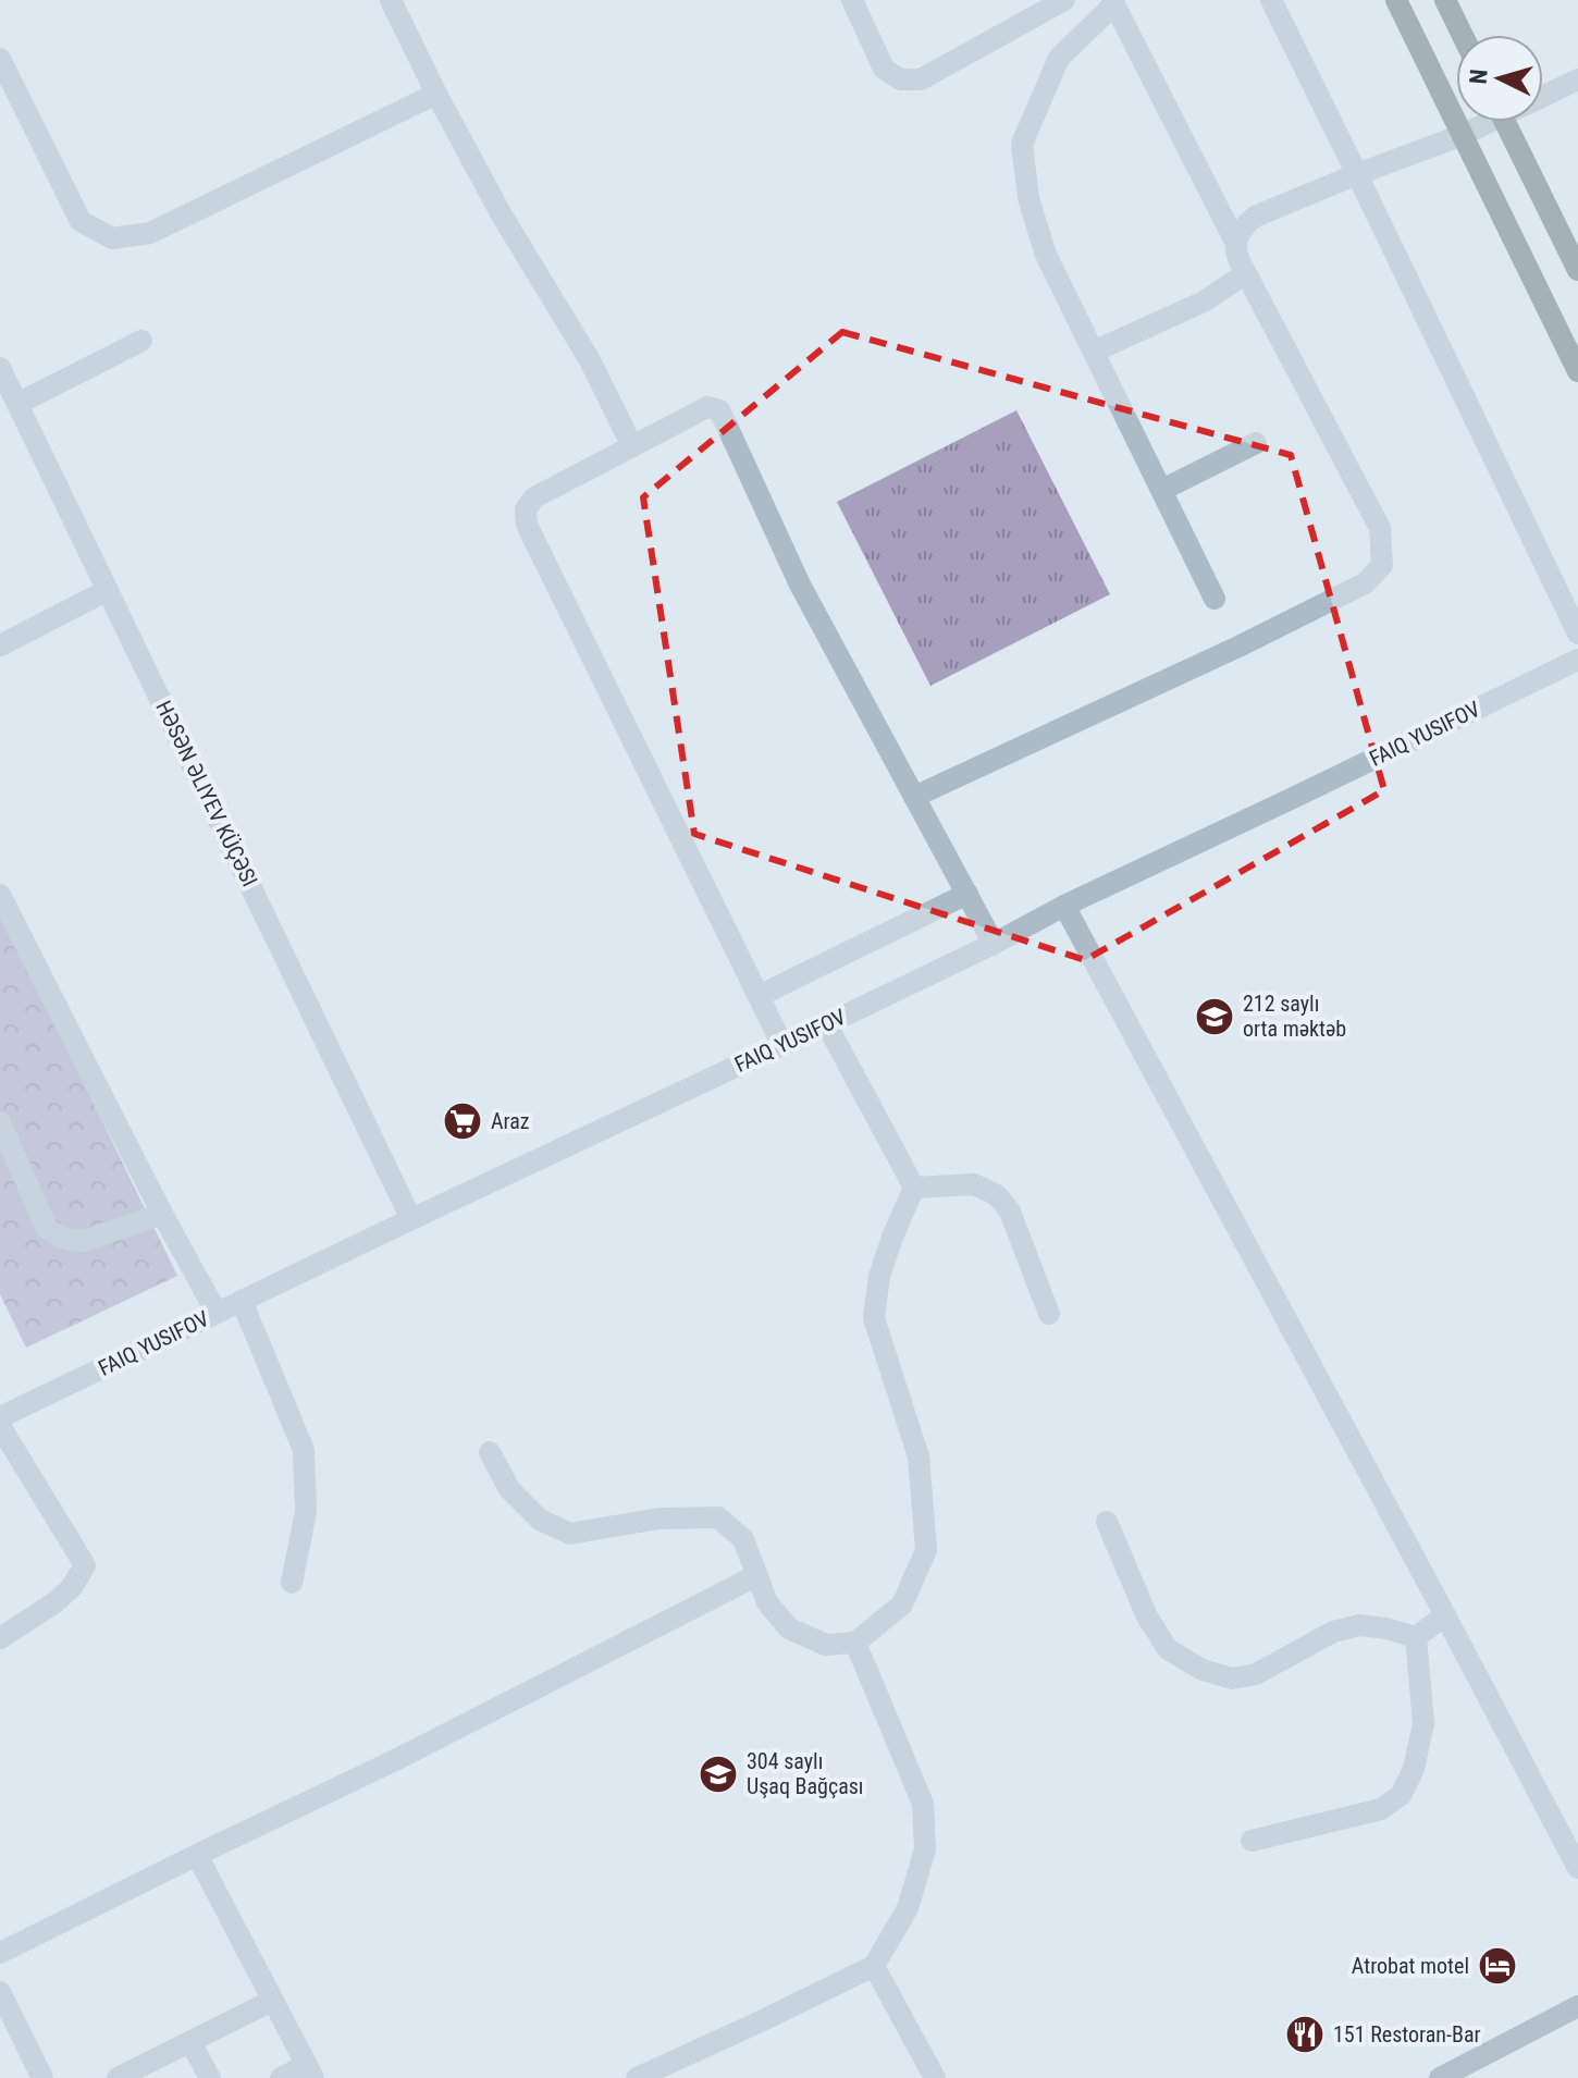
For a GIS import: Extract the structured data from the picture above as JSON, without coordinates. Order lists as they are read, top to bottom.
{
  "streets": {
    "street": ["FAIQ YUSIFOV", "HƏSƏN ƏLIYEV KÜÇƏSI"]
  },
  "crossings": [
    ["FAIQ YUSIFOV", "HƏSƏN ƏLIYEV KÜÇƏSI"]
  ],
  "places": {
    "school or university": ["212 saylı orta məktəb", "304 saylı Uşaq Bağçası"],
    "supermarket": ["Araz"],
    "hotel": ["Atrobat motel"],
    "restaurant": ["151 Restoran-Bar"]
  },
  "north": "left"
}
